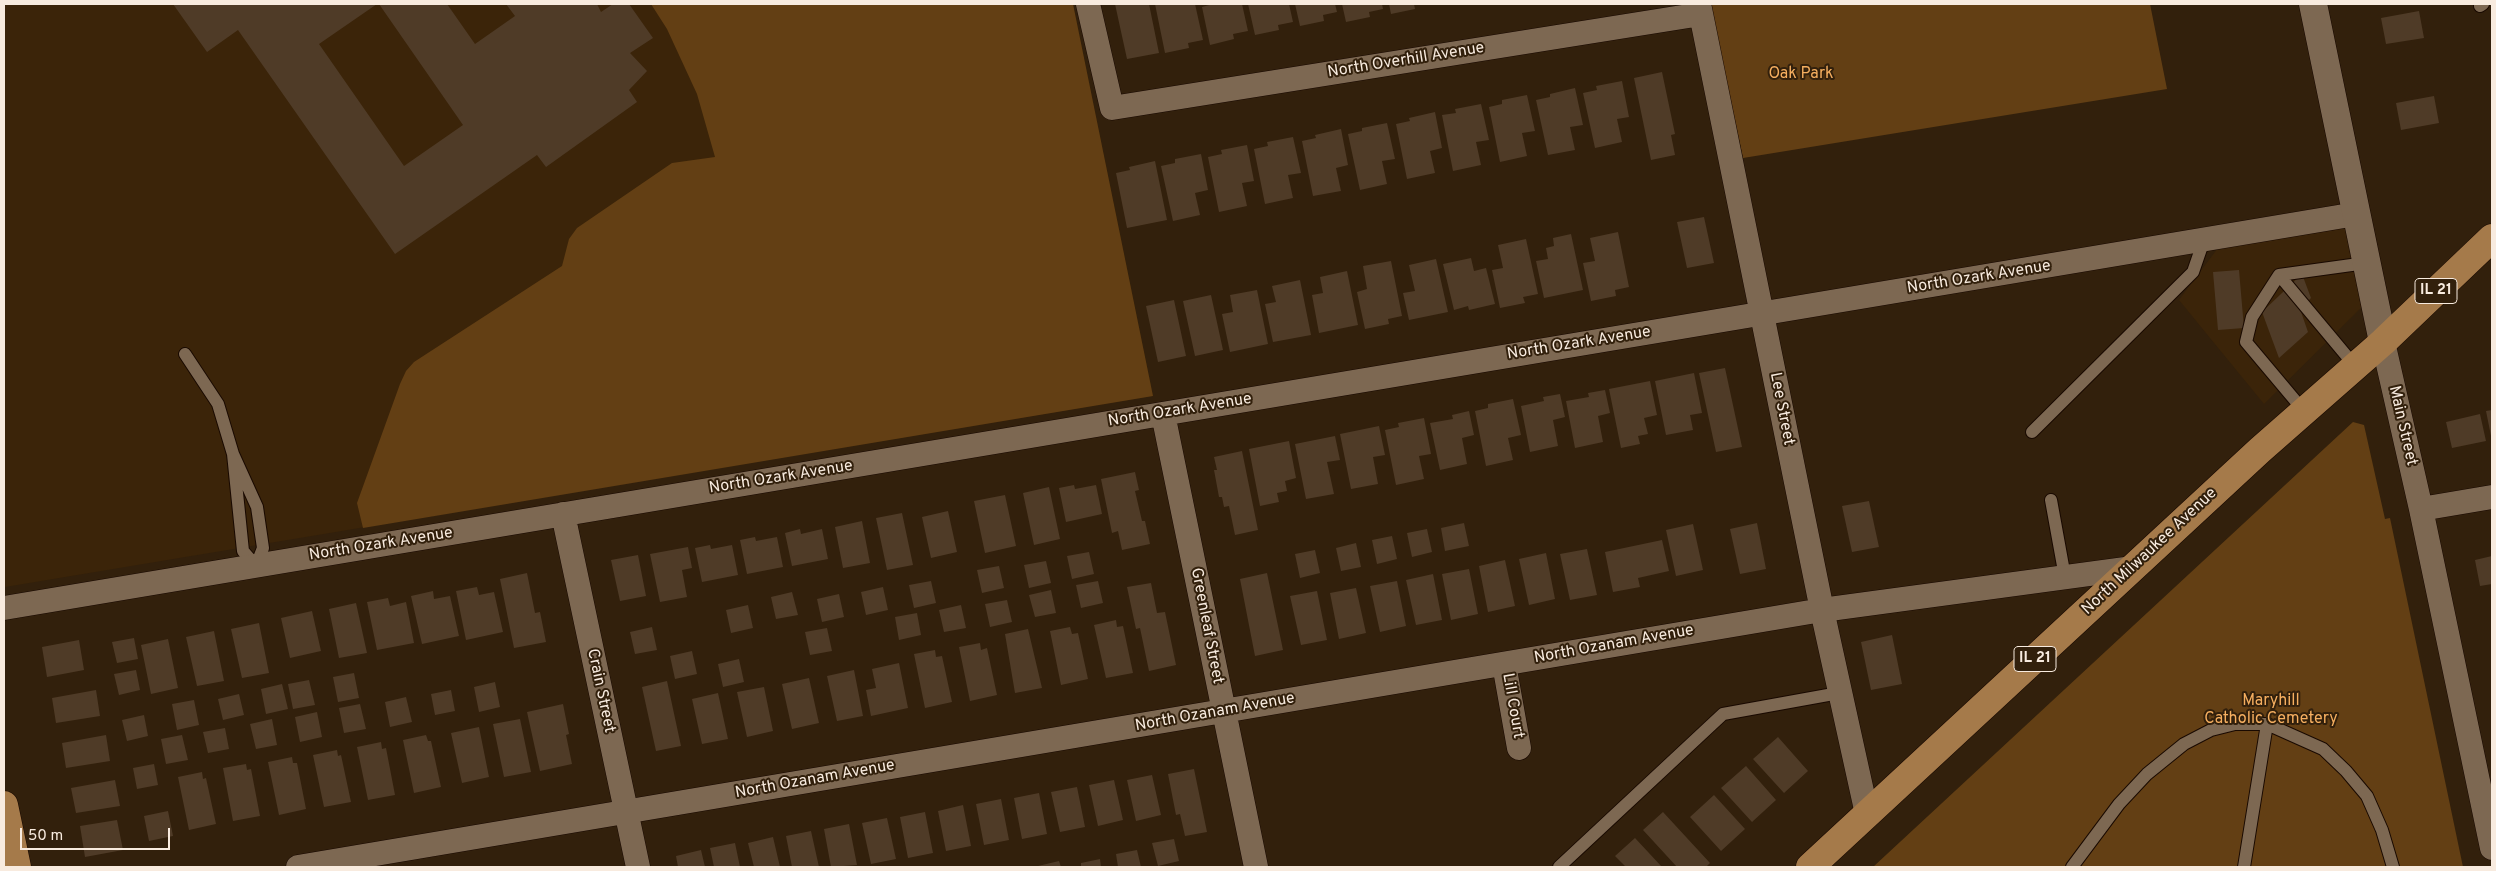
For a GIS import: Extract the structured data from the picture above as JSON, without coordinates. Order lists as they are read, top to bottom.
{
  "streets": {
    "main road": ["IL 21", "North Milwaukee Avenue"],
    "street": [
      "North Overhill Avenue",
      "North Ozark Avenue",
      "Lee Street",
      "Main Street",
      "Greenleaf Street",
      "North Ozanam Avenue",
      "Crain Street",
      "Lill Court"
    ]
  },
  "crossings": [
    ["North Overhill Avenue", "Lee Street"],
    ["North Ozark Avenue", "Lee Street"],
    ["North Ozark Avenue", "Main Street"],
    ["North Ozark Avenue", "Greenleaf Street"],
    ["North Ozark Avenue", "Crain Street"],
    ["Lee Street", "North Milwaukee Avenue"],
    ["Lee Street", "North Ozanam Avenue"],
    ["Main Street", "North Milwaukee Avenue"],
    ["North Milwaukee Avenue", "North Ozanam Avenue"],
    ["Greenleaf Street", "North Ozanam Avenue"],
    ["North Ozanam Avenue", "Crain Street"],
    ["North Ozanam Avenue", "Lill Court"]
  ],
  "parks": ["Oak Park", "Maryhill Catholic Cemetery"],
  "scale_bar": "50 m"
}
